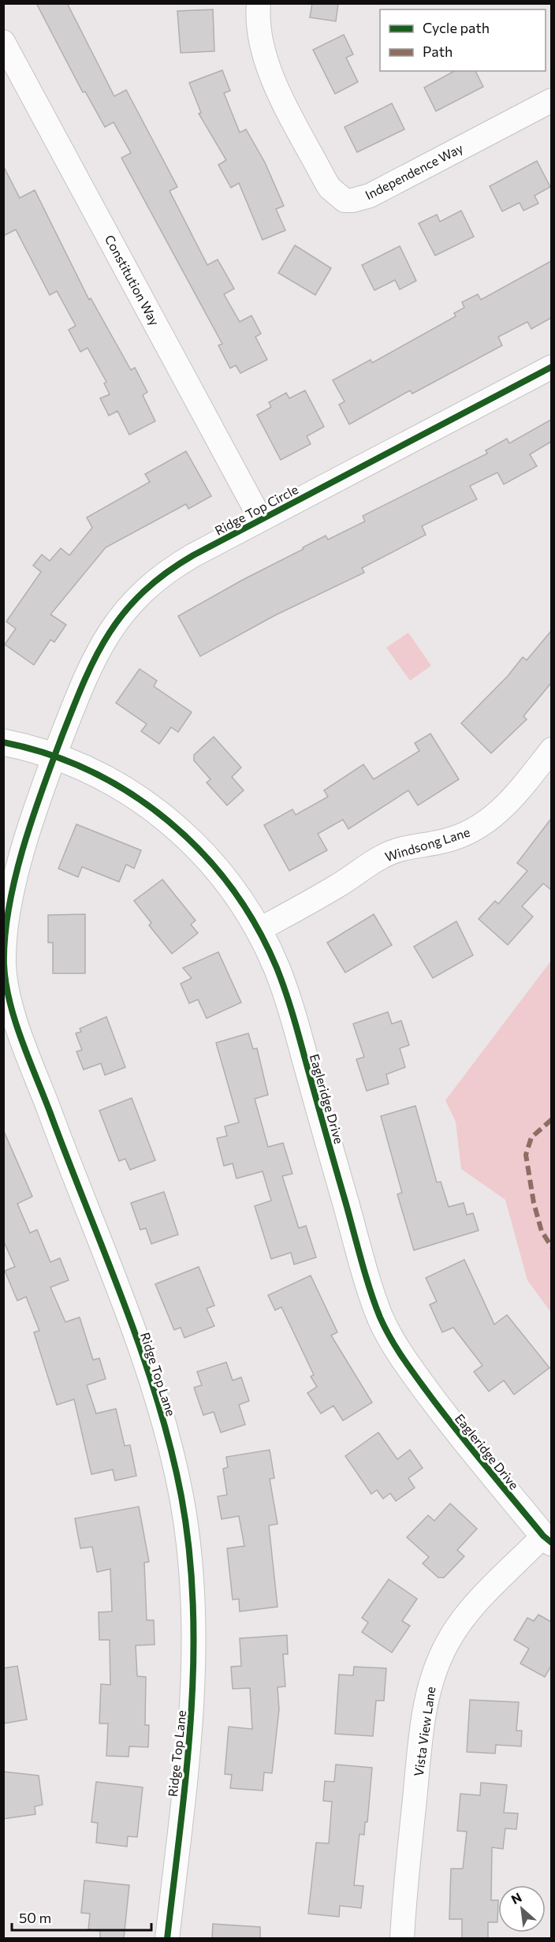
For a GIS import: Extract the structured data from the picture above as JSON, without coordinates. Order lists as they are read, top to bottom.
{
  "streets": {
    "main road": ["Eagleridge Drive"],
    "street": [
      "Independence Way",
      "Constitution Way",
      "Ridge Top Circle",
      "Windsong Lane",
      "Ridge Top Lane",
      "Vista View Lane"
    ]
  },
  "crossings": [
    ["Constitution Way", "Ridge Top Circle"],
    ["Ridge Top Circle", "Eagleridge Drive"],
    ["Ridge Top Circle", "Ridge Top Lane"],
    ["Windsong Lane", "Eagleridge Drive"],
    ["Eagleridge Drive", "Ridge Top Lane"],
    ["Eagleridge Drive", "Vista View Lane"]
  ],
  "legend": ["Cycle path", "Path"],
  "scale_bar": "50 m",
  "north": "top left"
}
